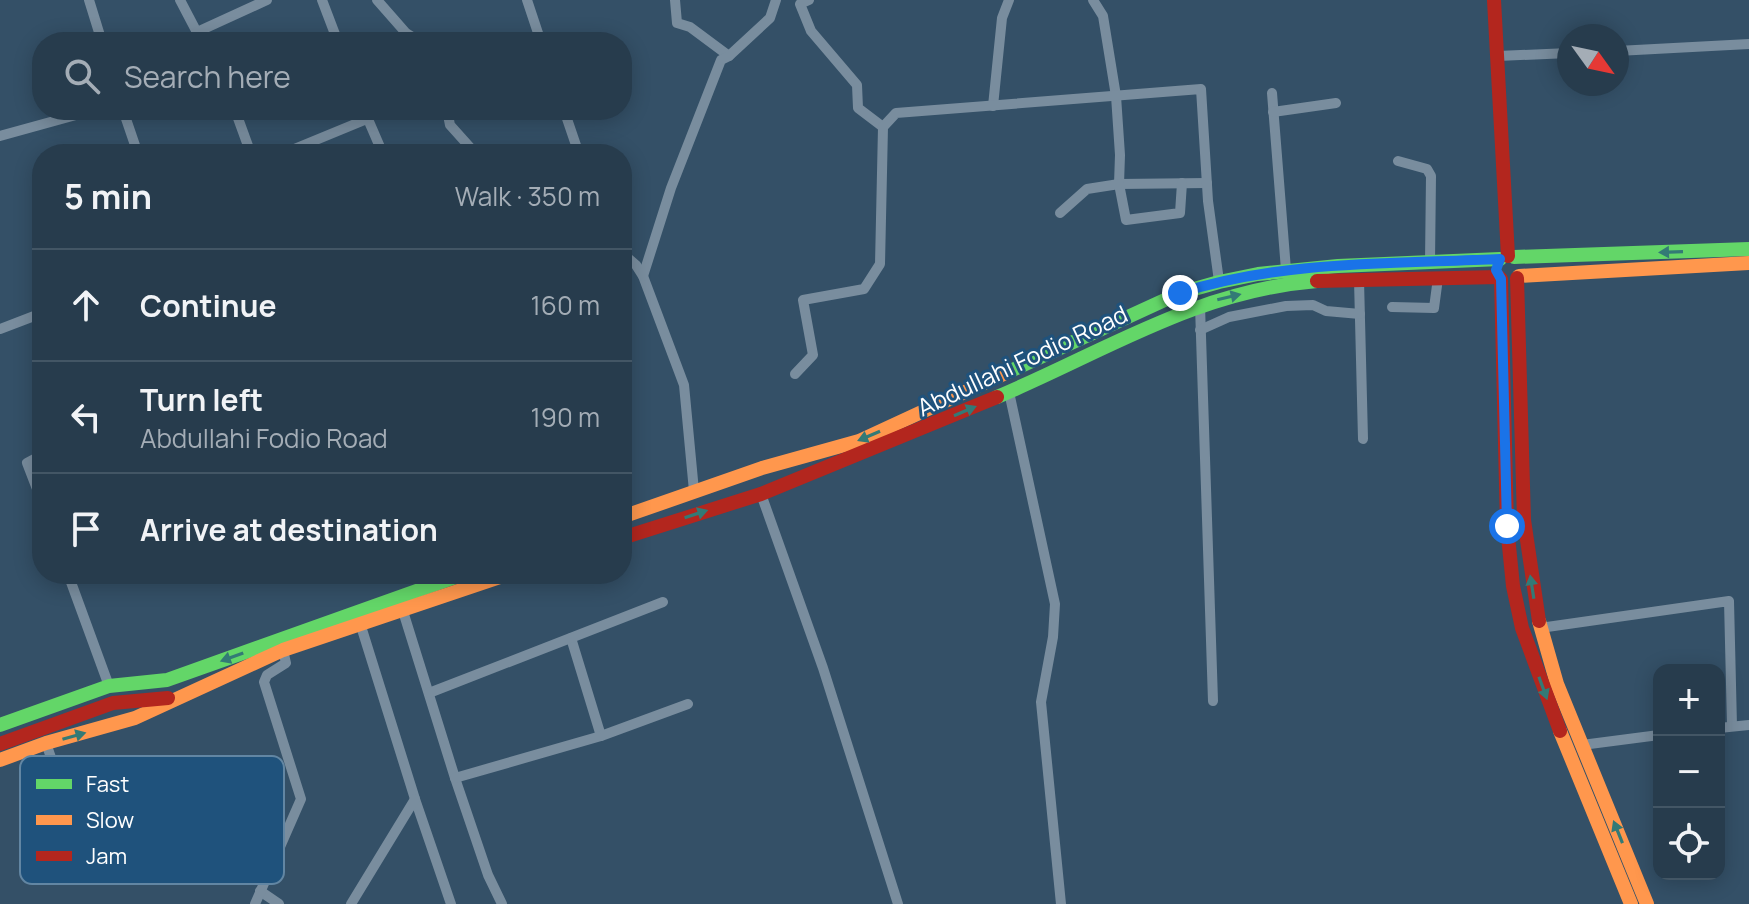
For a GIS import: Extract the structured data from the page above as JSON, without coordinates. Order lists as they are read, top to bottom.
{
  "streets": {
    "main road": ["Abdullahi Fodio Road"]
  },
  "legend": ["Fast", "Slow", "Jam"],
  "north": "bottom right",
  "page": {
    "search": "Search here",
    "heading": ["5 min", "Walk · 350 m"],
    "list": [
      ["Continue", "160 m"],
      ["Turn left", "Abdullahi Fodio Road", "190 m"],
      "Arrive at destination"
    ],
    "map_buttons": ["+", "−"]
  }
}
